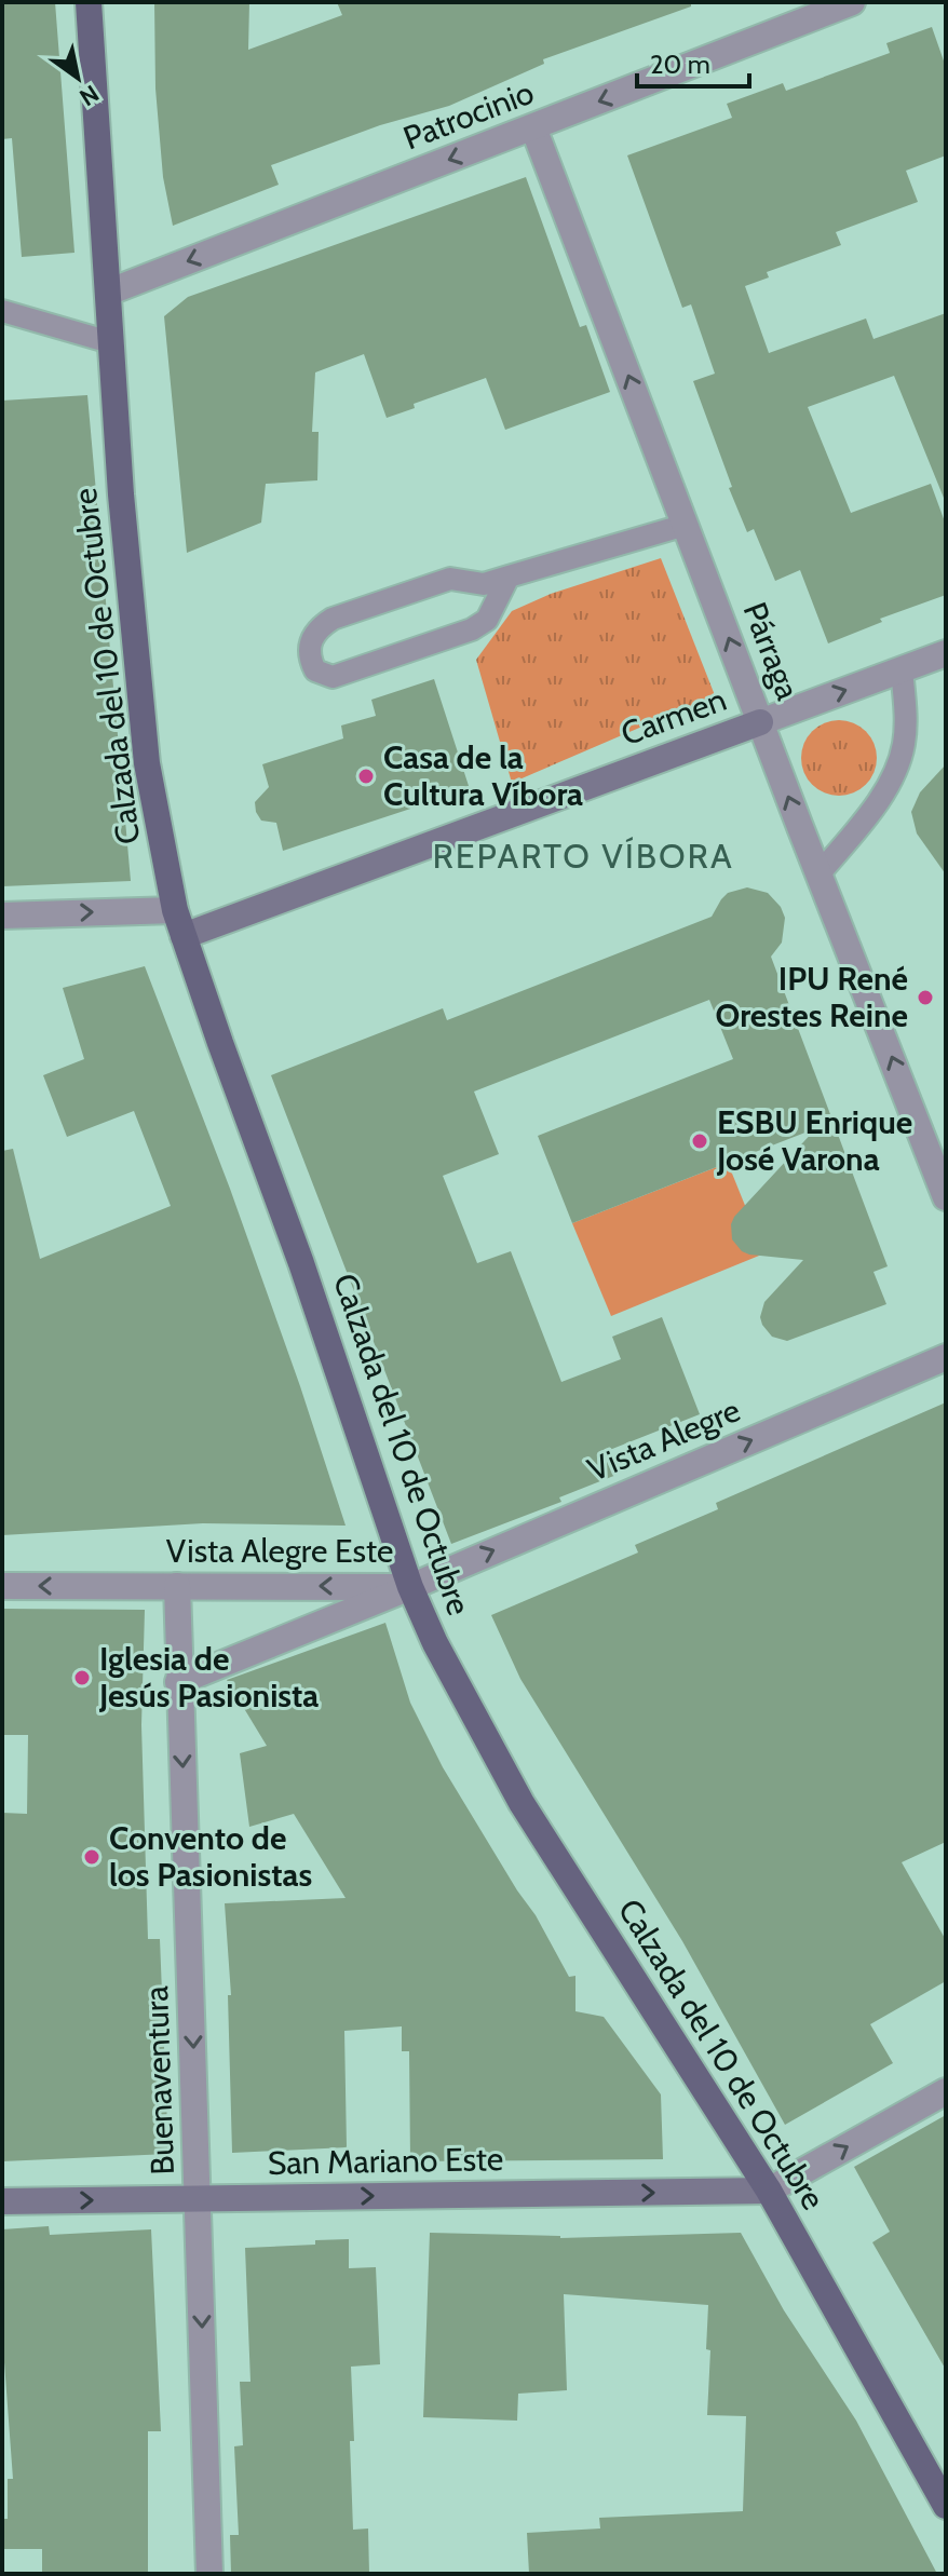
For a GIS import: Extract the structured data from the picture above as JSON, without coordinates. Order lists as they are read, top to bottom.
{
  "streets": {
    "main road": ["Calzada del 10 de Octubre"],
    "street": [
      "Patrocinio",
      "Párraga",
      "Carmen",
      "Vista Alegre",
      "Vista Alegre Este",
      "Buenaventura",
      "San Mariano Este"
    ]
  },
  "crossings": [
    ["Patrocinio", "Párraga"],
    ["Patrocinio", "Calzada del 10 de Octubre"],
    ["Párraga", "Carmen"],
    ["Calzada del 10 de Octubre", "Carmen"],
    ["Calzada del 10 de Octubre", "Vista Alegre"],
    ["Calzada del 10 de Octubre", "Vista Alegre Este"],
    ["Calzada del 10 de Octubre", "San Mariano Este"],
    ["Vista Alegre", "Vista Alegre Este"],
    ["Vista Alegre Este", "Buenaventura"],
    ["Buenaventura", "San Mariano Este"]
  ],
  "one_way": [
    "Patrocinio",
    "Párraga",
    "Vista Alegre",
    "Buenaventura",
    "San Mariano Este"
  ],
  "districts": ["REPARTO VÍBORA"],
  "places": [
    "Casa de la Cultura Víbora",
    "IPU René Orestes Reine",
    "ESBU Enrique José Varona",
    "Iglesia de Jesús Pasionista",
    "Convento de los Pasionistas"
  ],
  "scale_bar": "20 m",
  "north": "bottom right"
}
